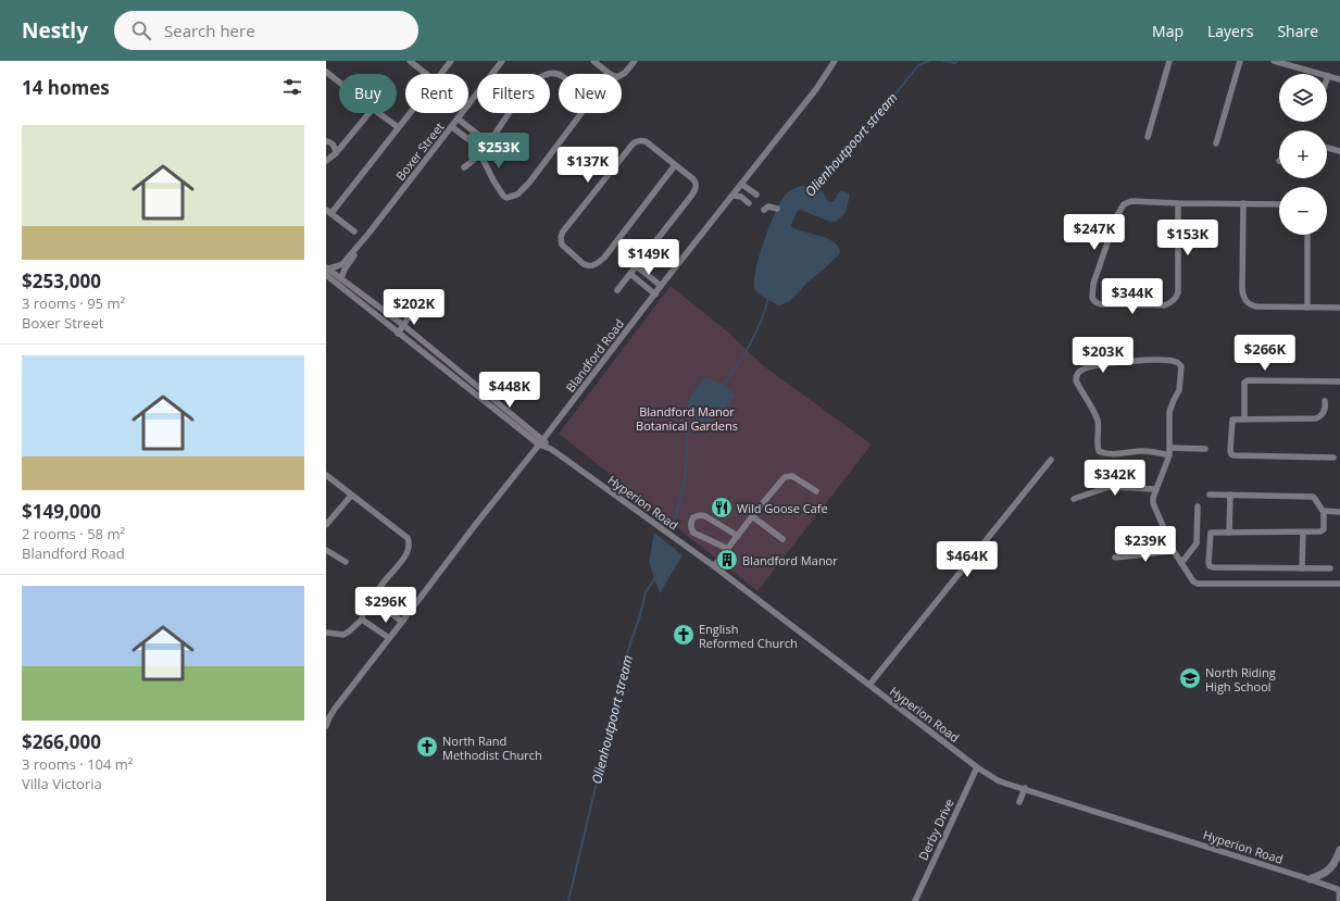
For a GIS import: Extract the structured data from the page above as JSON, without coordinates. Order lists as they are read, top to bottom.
{
  "streets": {
    "street": [
      "Boxer Street",
      "Blandford Road",
      "Hyperion Road",
      "Derby Drive"
    ]
  },
  "crossings": [
    ["Boxer Street", "Hyperion Road"],
    ["Blandford Road", "Hyperion Road"],
    ["Hyperion Road", "Derby Drive"]
  ],
  "water": ["Olienhoutpoort stream"],
  "parks": ["Blandford Manor Botanical Gardens"],
  "places": {
    "restaurant": ["Wild Goose Cafe"],
    "building": ["Blandford Manor"],
    "church": ["English Reformed Church", "North Rand Methodist Church"],
    "school or university": ["North Riding High School"]
  },
  "page": {
    "header": "Nestly",
    "search": "Search here",
    "nav": ["Map", "Layers", "Share"],
    "heading": "14 homes",
    "map_buttons": ["+", "−"],
    "chip": [
      "Buy",
      "Rent",
      "Filters",
      "New"
    ],
    "list": [
      {
        "name": "$253,000",
        "note": "3 rooms · 95 m² · Boxer Street"
      },
      {
        "name": "$149,000",
        "note": "2 rooms · 58 m² · Blandford Road"
      },
      {
        "name": "$266,000",
        "note": "3 rooms · 104 m² · Villa Victoria"
      }
    ],
    "price": [
      "$253K",
      "$137K",
      "$247K",
      "$153K",
      "$149K",
      "$344K",
      "$202K",
      "$266K",
      "$203K",
      "$448K",
      "$342K",
      "$239K",
      "$464K",
      "$296K"
    ]
  }
}
